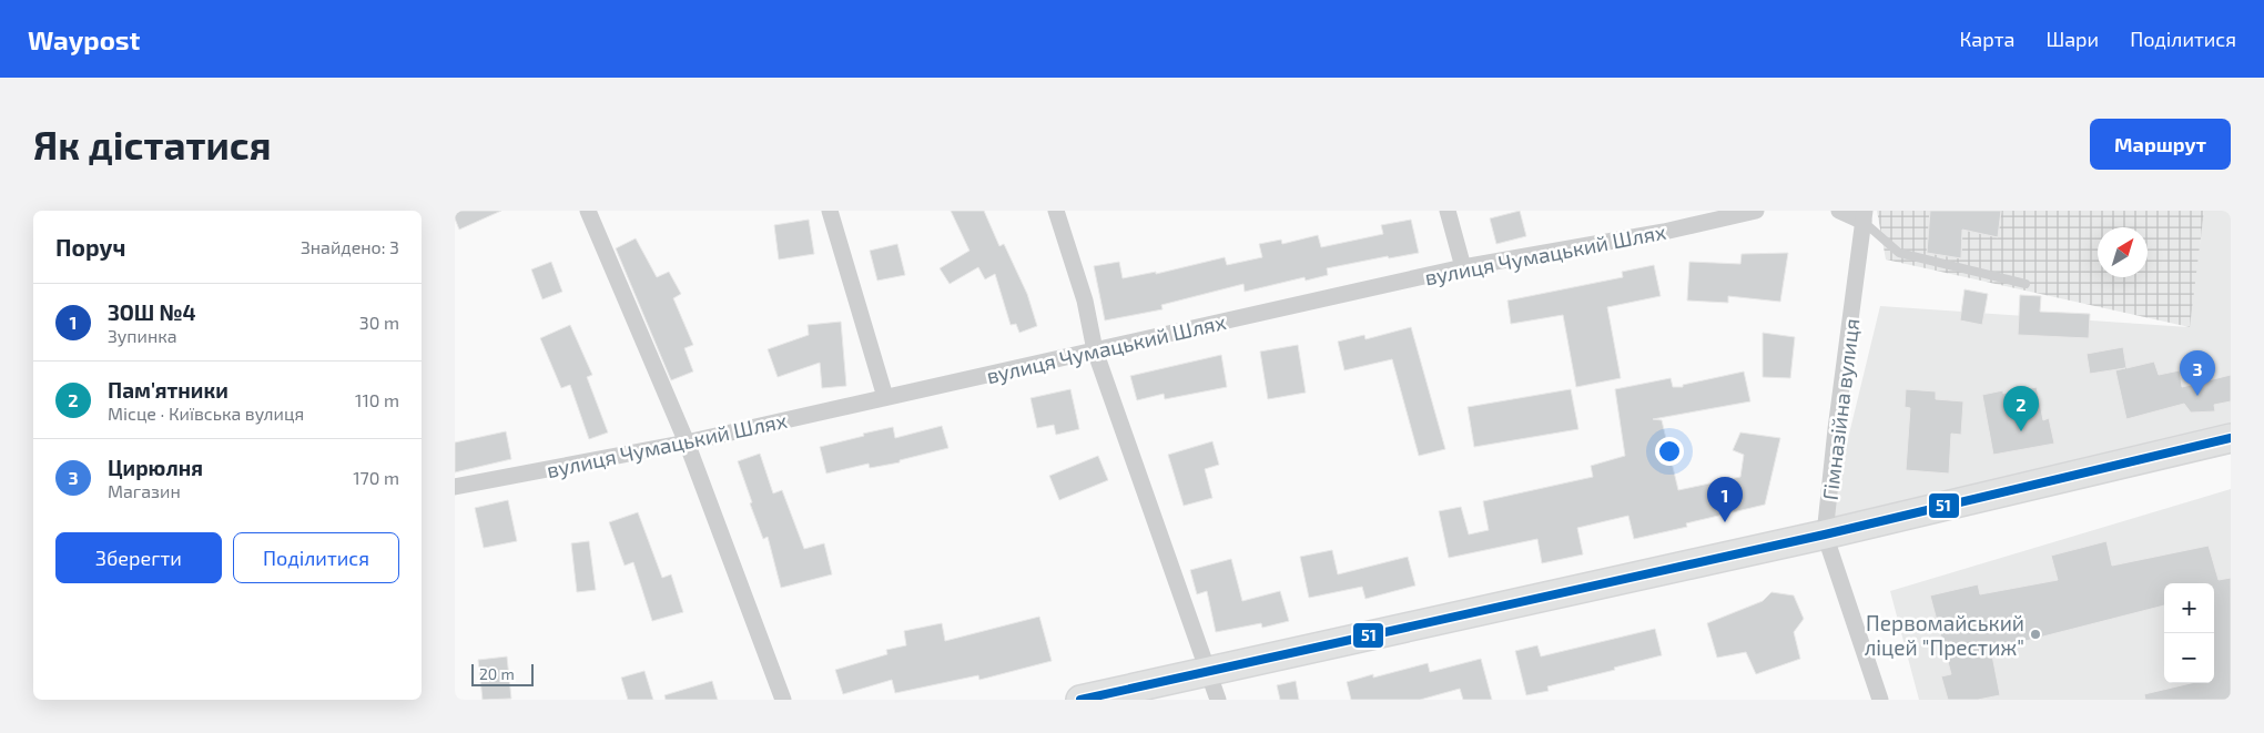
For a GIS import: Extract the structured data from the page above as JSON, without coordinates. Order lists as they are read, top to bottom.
{
  "streets": {
    "street": ["вулиця Чумацький Шлях", "Гімназійна вулиця"]
  },
  "places": ["Первомайський ліцей \"Престиж\""],
  "lines": ["transit line 51"],
  "scale_bar": "20 m",
  "north": "top right",
  "page": {
    "header": "Waypost",
    "nav": ["Карта", "Шари", "Поділитися"],
    "buttons": [
      "Маршрут",
      ["Зберегти", "Поділитися"]
    ],
    "title": "Як дістатися",
    "heading": ["Поруч", "Знайдено: 3"],
    "list": [
      {
        "mark": "1",
        "name": "ЗОШ №4",
        "note": "Зупинка",
        "value": "30 m"
      },
      {
        "mark": "2",
        "name": "Пам'ятники",
        "note": "Місце · Київська вулиця",
        "value": "110 m"
      },
      {
        "mark": "3",
        "name": "Цирюлня",
        "note": "Магазин",
        "value": "170 m"
      }
    ],
    "pins": ["3", "2", "1"],
    "map_buttons": ["+", "−"],
    "scale": "20 m"
  }
}
